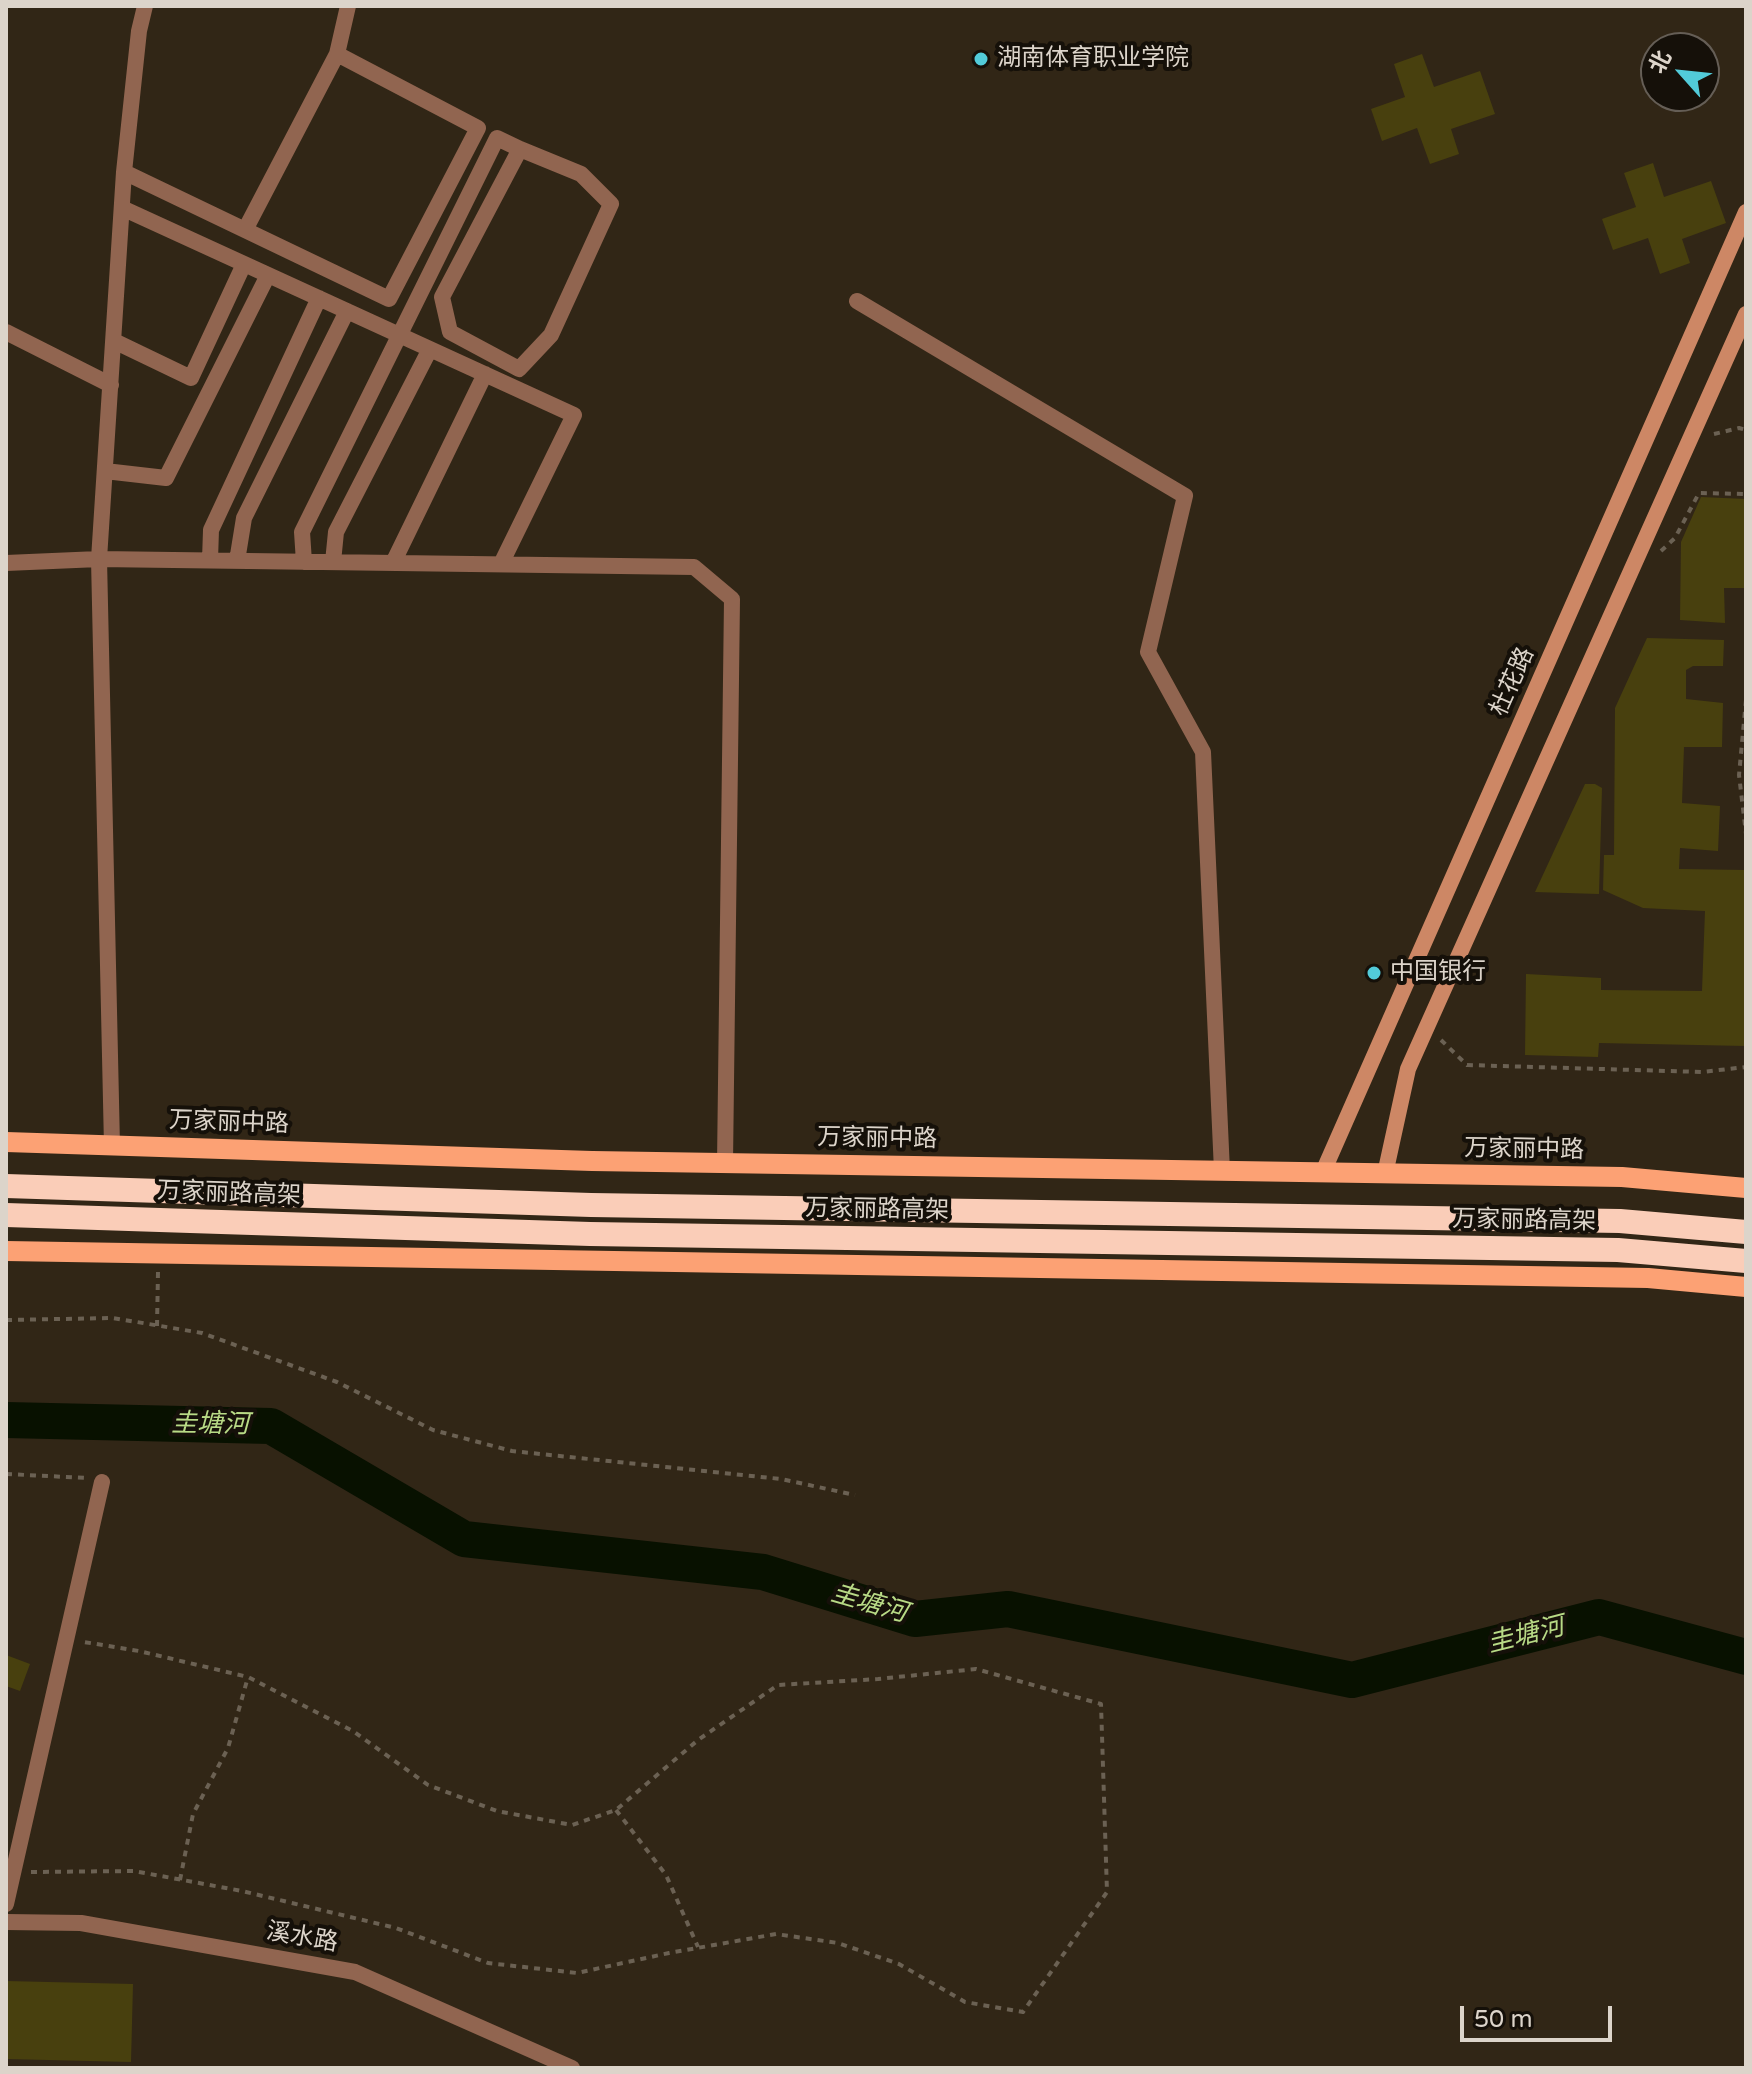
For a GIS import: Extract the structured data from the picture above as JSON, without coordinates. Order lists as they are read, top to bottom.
{
  "streets": {
    "highway": ["万家丽路高架"],
    "main road": ["万家丽中路"],
    "street": ["杜花路", "溪水路"]
  },
  "crossings": [
    ["杜花路", "万家丽中路"]
  ],
  "water": ["圭塘河"],
  "places": ["湖南体育职业学院", "中国银行"],
  "scale_bar": "50 m",
  "north": "top left"
}
